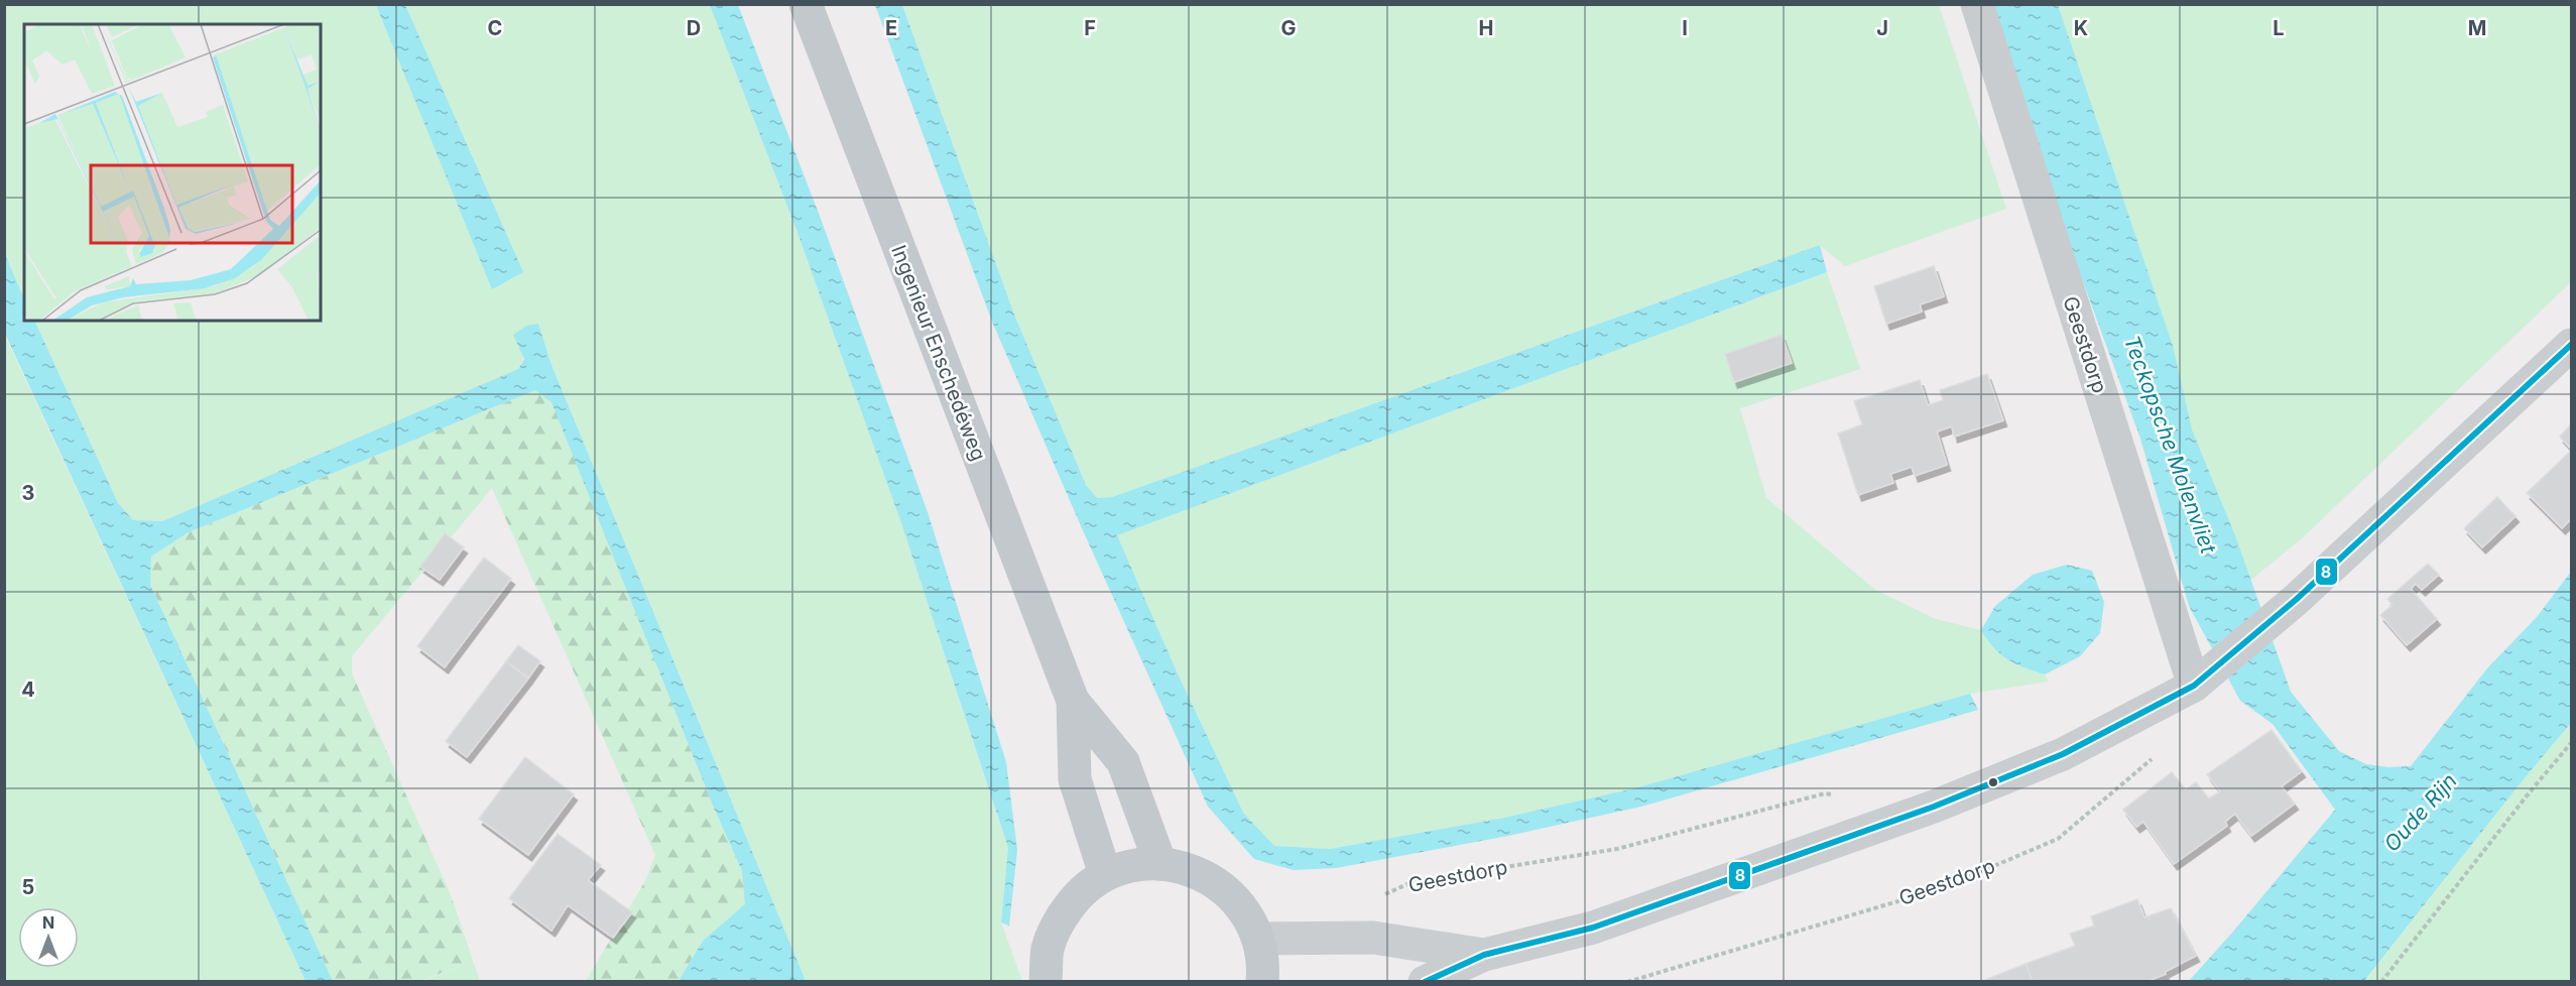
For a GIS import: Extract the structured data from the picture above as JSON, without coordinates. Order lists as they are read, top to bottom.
{
  "streets": {
    "main road": ["Ingenieur Enschedéweg"],
    "street": ["Geestdorp"]
  },
  "water": ["Teckopsche Molenvliet", "Oude Rijn"],
  "lines": ["transit line 8"],
  "north": "top",
  "grid": {
    "columns": [
      "C",
      "D",
      "E",
      "F",
      "G",
      "H",
      "I",
      "J",
      "K",
      "L",
      "M"
    ],
    "rows": ["3", "4", "5"]
  }
}
